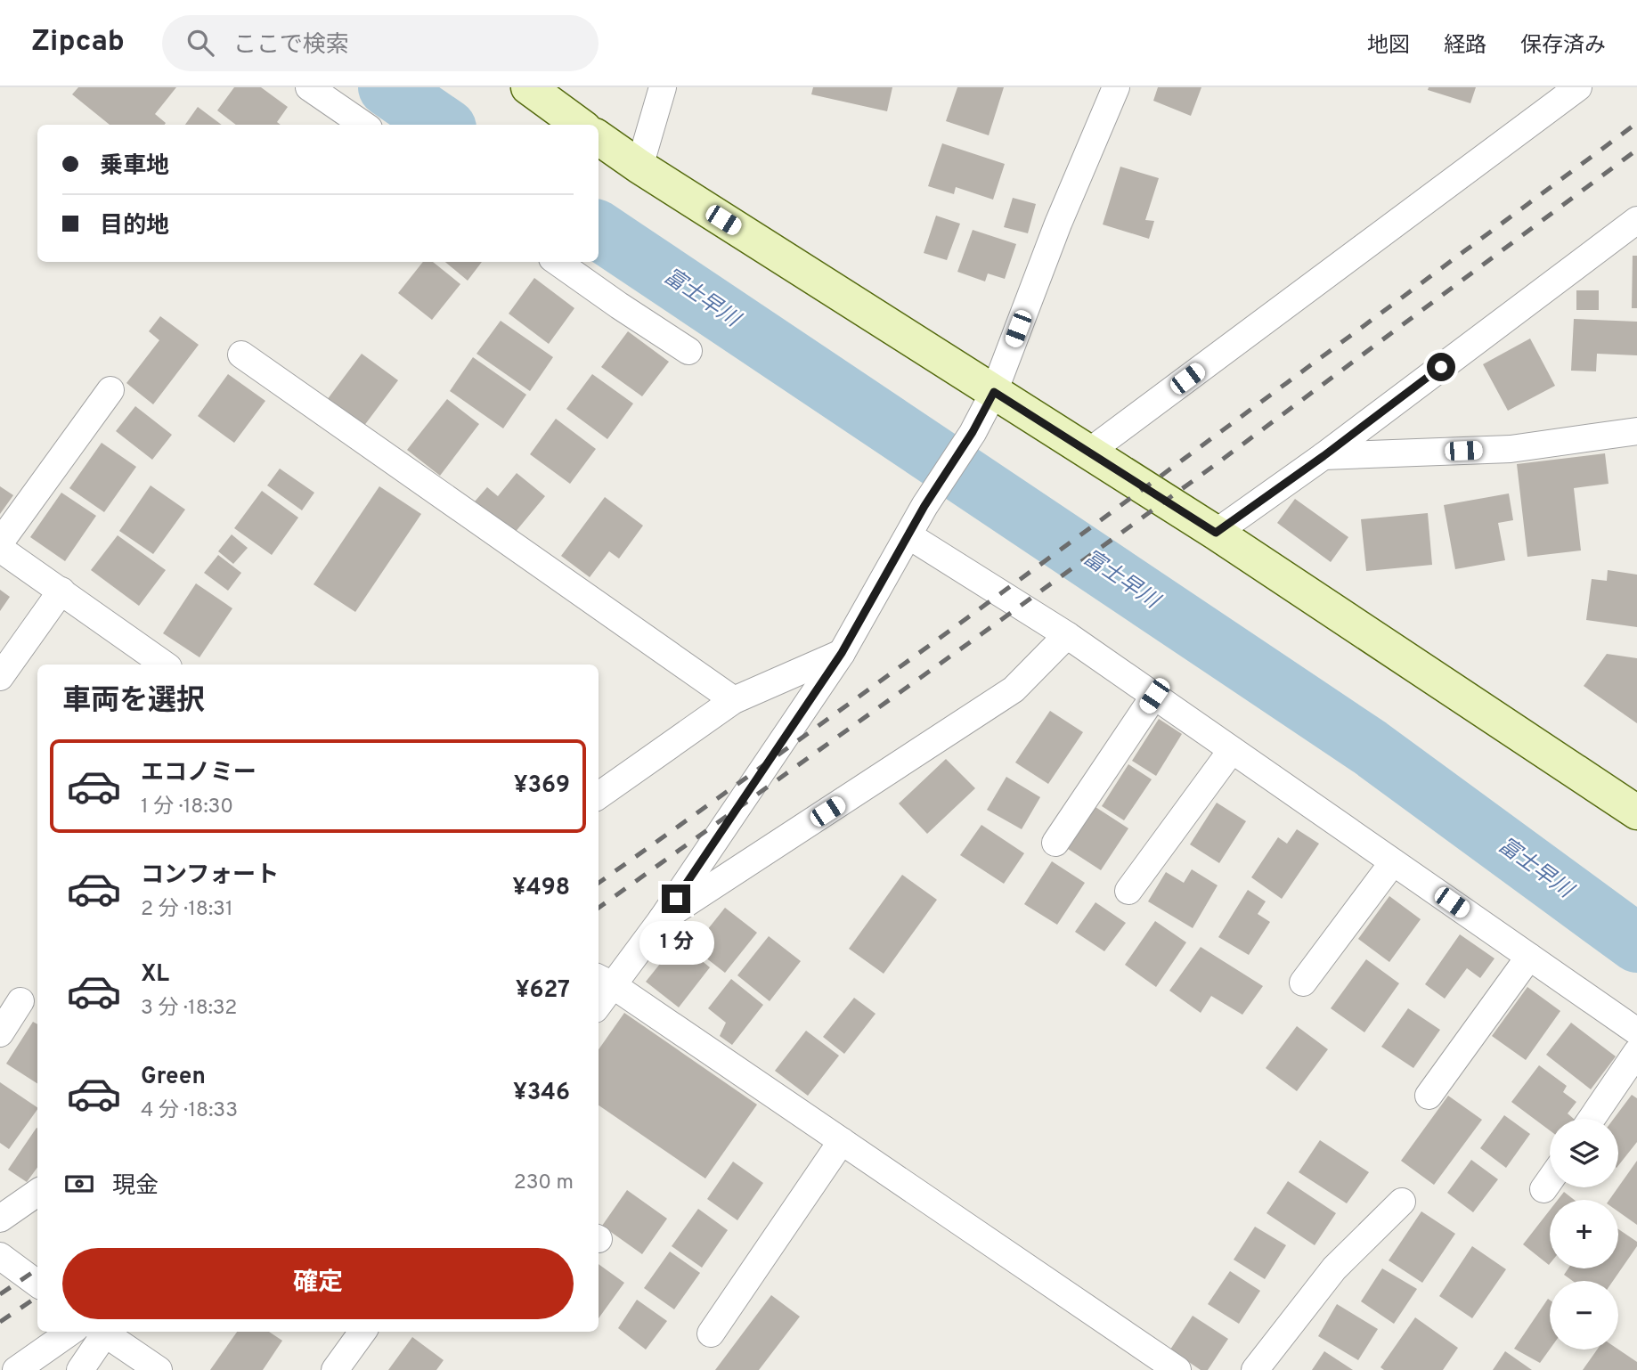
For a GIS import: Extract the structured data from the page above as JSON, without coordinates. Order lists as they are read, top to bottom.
{
  "water": ["富士早川"],
  "page": {
    "header": "Zipcab",
    "search": "ここで検索",
    "nav": ["地図", "経路", "保存済み"],
    "banner": ["乗車地", "目的地"],
    "heading": "車両を選択",
    "list": [
      {
        "name": "エコノミー",
        "note": "1 分 · 18:30",
        "value": "¥369"
      },
      {
        "name": "コンフォート",
        "note": "2 分 · 18:31",
        "value": "¥498"
      },
      {
        "name": "XL",
        "note": "3 分 · 18:32",
        "value": "¥627"
      },
      {
        "name": "Green",
        "note": "4 分 · 18:33",
        "value": "¥346"
      }
    ],
    "bubble": "1 分",
    "map_buttons": ["+", "−"],
    "pay": ["現金", "230 m"],
    "buttons": "確定"
  }
}
